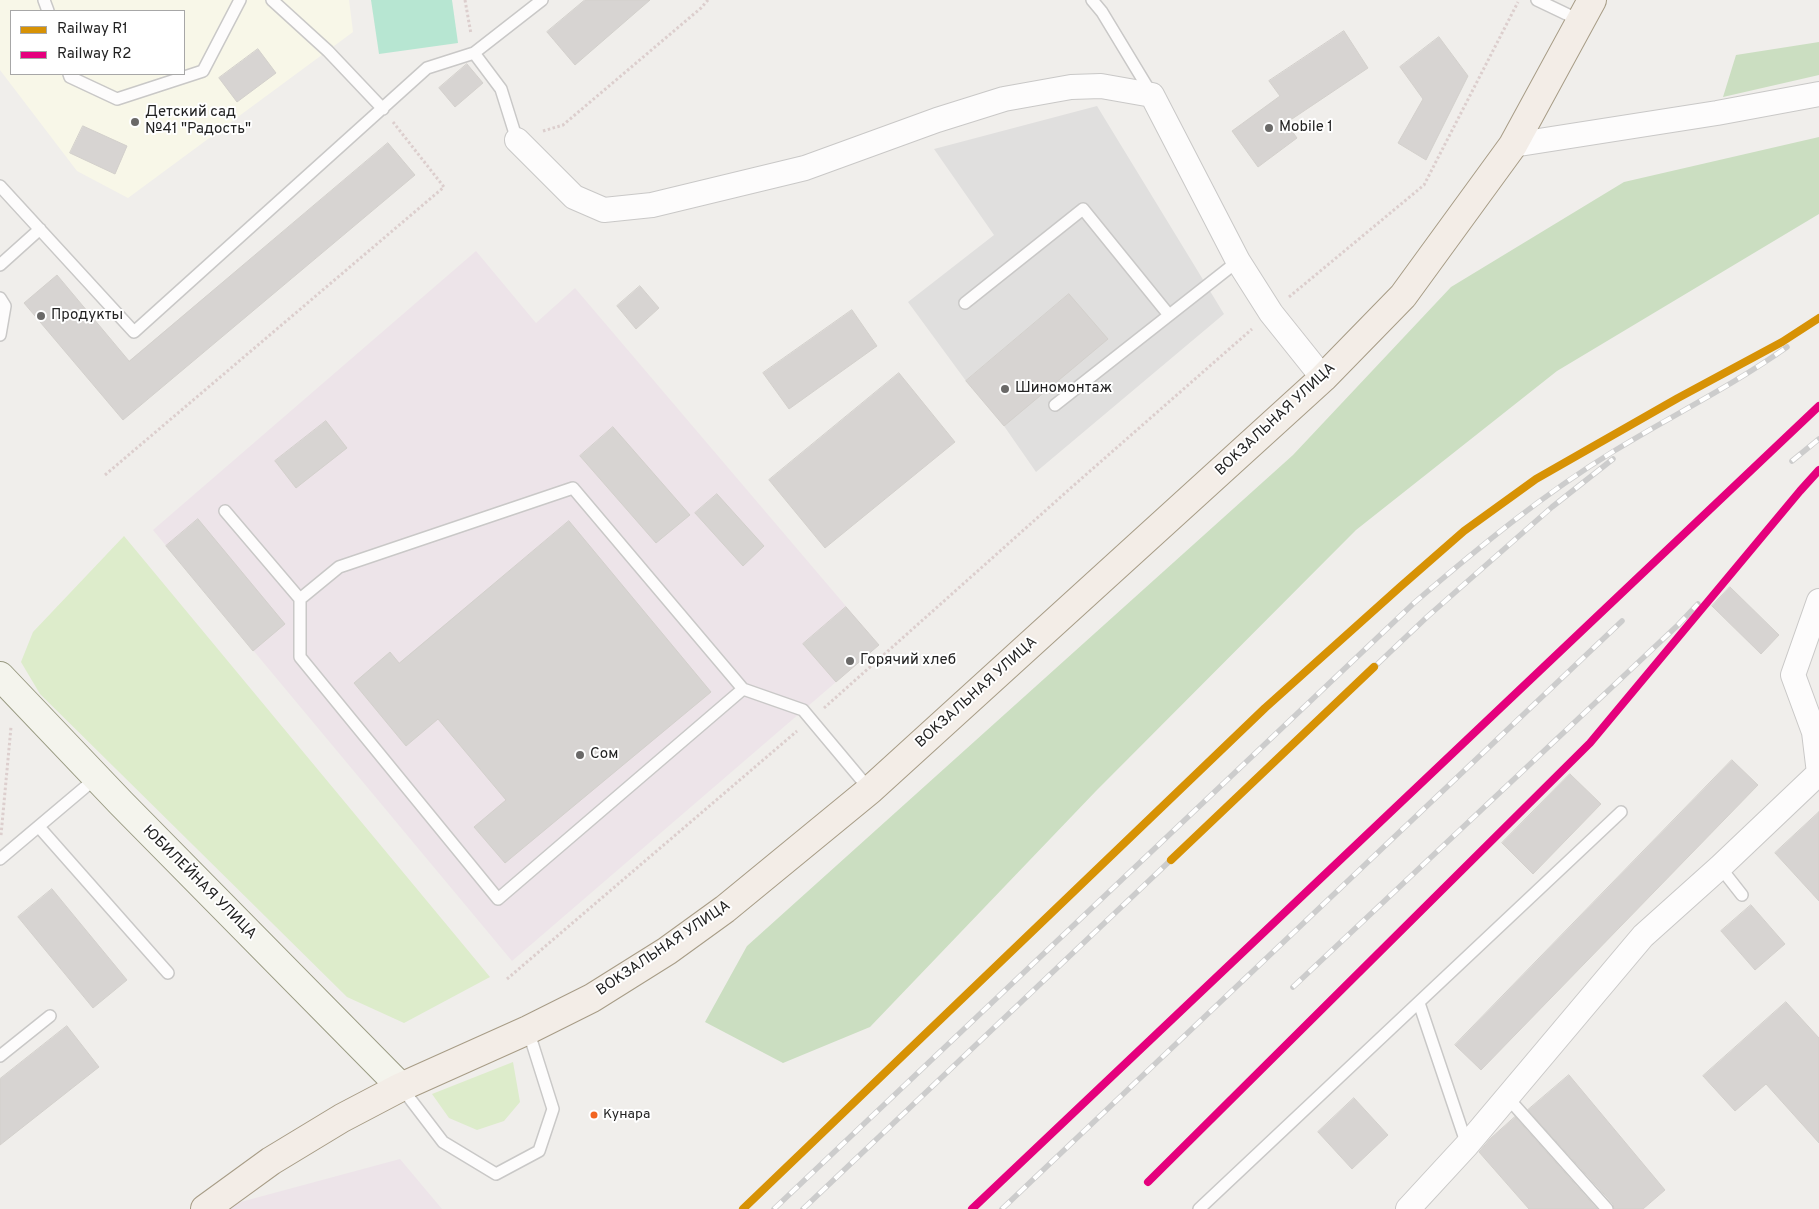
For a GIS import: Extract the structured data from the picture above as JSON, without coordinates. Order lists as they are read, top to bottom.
{
  "streets": {
    "main road": ["ВОКЗАЛЬНАЯ УЛИЦА"],
    "street": ["ЮБИЛЕЙНАЯ УЛИЦА"]
  },
  "crossings": [
    ["ВОКЗАЛЬНАЯ УЛИЦА", "ЮБИЛЕЙНАЯ УЛИЦА"]
  ],
  "places": [
    "Детский сад №41 \"Радость\"",
    "Mobile 1",
    "Продукты",
    "Шиномонтаж",
    "Горячий хлеб",
    "Сом",
    "Кунара"
  ],
  "lines": ["rail line R1", "rail line R2"],
  "legend": ["Railway R1", "Railway R2"]
}
